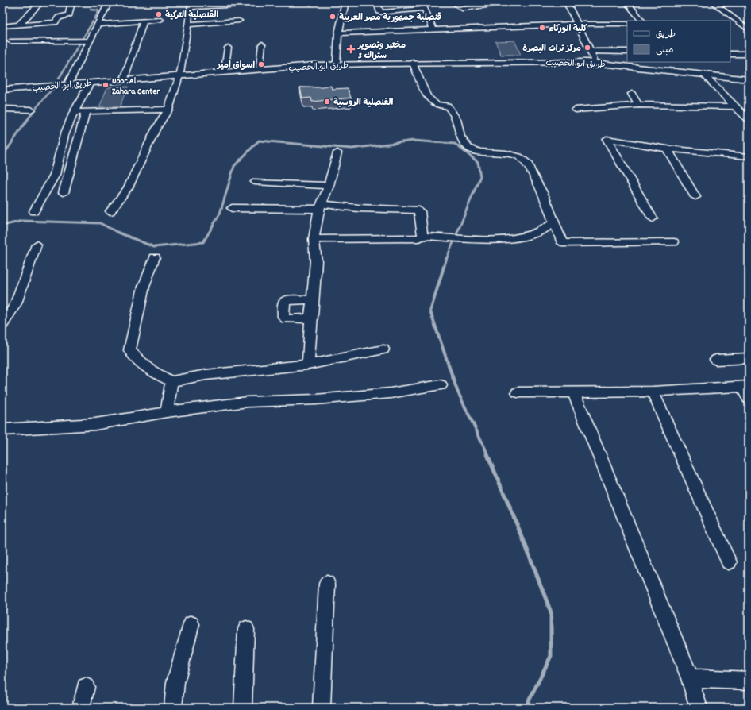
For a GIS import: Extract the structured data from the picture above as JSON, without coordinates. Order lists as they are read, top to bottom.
{
  "streets": {
    "main road": ["طريق ابو الخصيب"]
  },
  "places": {
    "other": [
      "القنصلية التركية",
      "قنصلية جمهورية مصر العربية",
      "كلية الوركاء",
      "مركز تراث البصرة",
      "اسواق امير",
      "Noor Al Zahara Center",
      "القنصلية الروسية"
    ],
    "health": ["مختبر وتصوير ستراك 3"]
  },
  "legend": ["طريق", "مبنى"]
}
